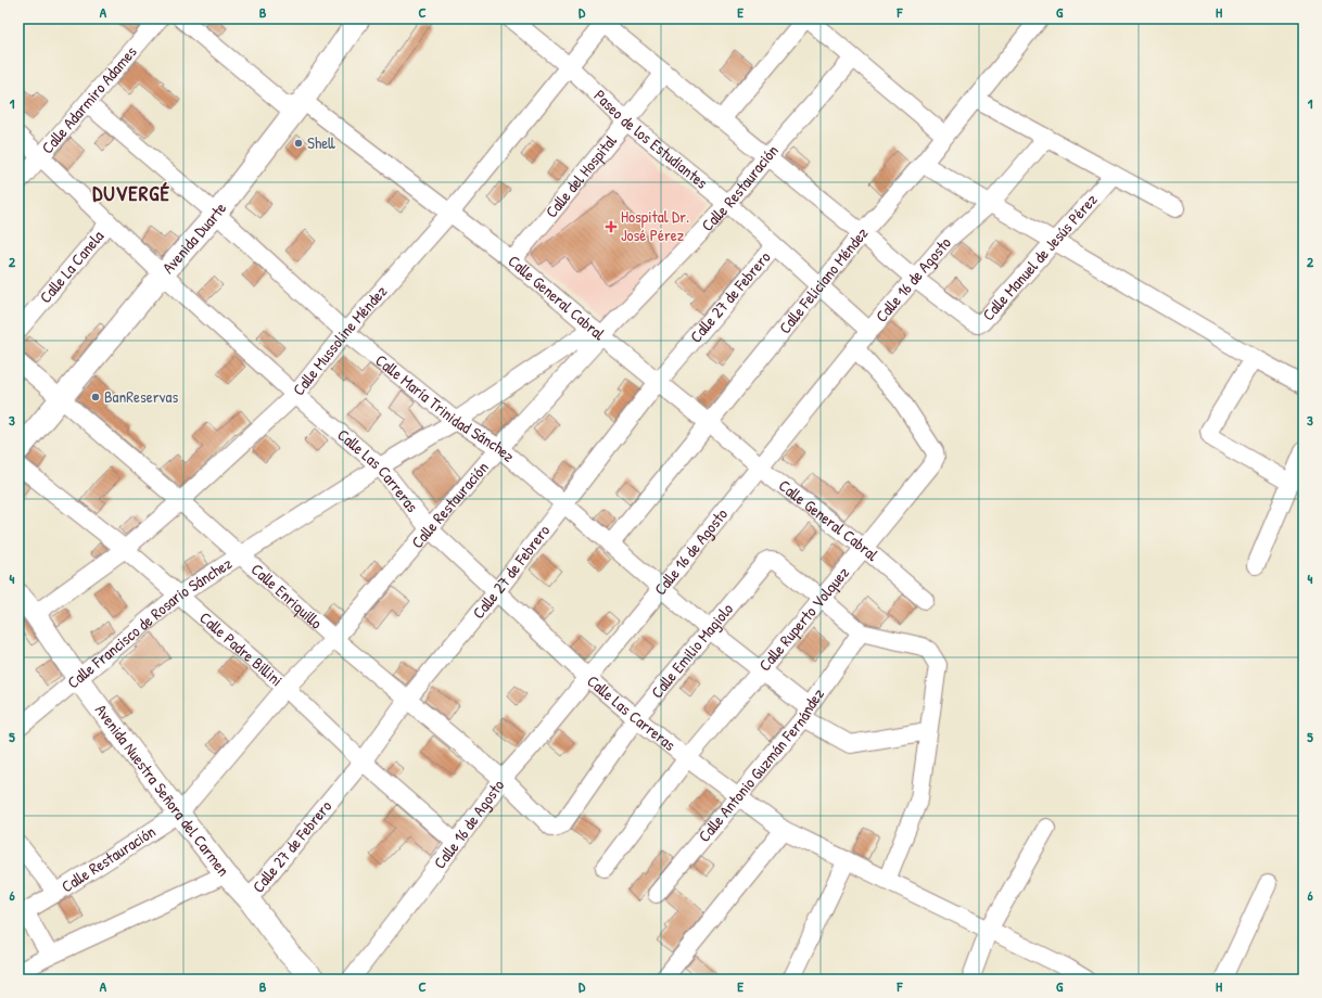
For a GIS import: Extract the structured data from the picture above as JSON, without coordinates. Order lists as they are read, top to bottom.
{
  "streets": {
    "main road": ["Avenida Duarte", "Avenida Nuestra Señora del Carmen"],
    "street": [
      "Calle Adarmiro Adames",
      "Paseo de los Estudiantes",
      "Calle del Hospital",
      "Calle Restauración",
      "Calle Manuel de Jesús Pérez",
      "Calle La Canela",
      "Calle 16 de Agosto",
      "Calle Feliciano Méndez",
      "Calle 27 de Febrero",
      "Calle General Cabral",
      "Calle Mussoline Méndez",
      "Calle María Trinidad Sánchez",
      "Calle Las Carreras",
      "Calle Enriquillo",
      "Calle Ruperto Volquez",
      "Calle Francisco de Rosario Sánchez",
      "Calle Padre Billini",
      "Calle Emilio Magiolo",
      "Calle Antonio Guzmán Fernández"
    ]
  },
  "crossings": [
    ["Calle Adarmiro Adames", "Calle María Trinidad Sánchez"],
    ["Calle Adarmiro Adames", "Calle Las Carreras"],
    ["Paseo de los Estudiantes", "Calle del Hospital"],
    ["Paseo de los Estudiantes", "Calle Restauración"],
    ["Paseo de los Estudiantes", "Calle 16 de Agosto"],
    ["Paseo de los Estudiantes", "Calle Feliciano Méndez"],
    ["Paseo de los Estudiantes", "Calle 27 de Febrero"],
    ["Paseo de los Estudiantes", "Calle Mussoline Méndez"],
    ["Calle del Hospital", "Calle Manuel de Jesús Pérez"],
    ["Calle del Hospital", "Calle General Cabral"],
    ["Calle Restauración", "Calle Manuel de Jesús Pérez"],
    ["Calle Restauración", "Calle General Cabral"],
    ["Calle Restauración", "Calle María Trinidad Sánchez"],
    ["Calle Restauración", "Calle Las Carreras"],
    ["Calle Restauración", "Calle Enriquillo"],
    ["Calle Restauración", "Calle Francisco de Rosario Sánchez"],
    ["Calle Restauración", "Calle Padre Billini"],
    ["Calle Restauración", "Avenida Nuestra Señora del Carmen"],
    ["Avenida Duarte", "Calle General Cabral"],
    ["Avenida Duarte", "Calle María Trinidad Sánchez"],
    ["Avenida Duarte", "Calle Las Carreras"],
    ["Avenida Duarte", "Calle Enriquillo"],
    ["Calle Manuel de Jesús Pérez", "Calle 16 de Agosto"],
    ["Calle Manuel de Jesús Pérez", "Calle Feliciano Méndez"],
    ["Calle Manuel de Jesús Pérez", "Calle Mussoline Méndez"],
    ["Calle La Canela", "Calle Las Carreras"],
    ["Calle 16 de Agosto", "Calle General Cabral"],
    ["Calle 16 de Agosto", "Calle María Trinidad Sánchez"],
    ["Calle 16 de Agosto", "Calle Las Carreras"],
    ["Calle 16 de Agosto", "Calle Enriquillo"],
    ["Calle 16 de Agosto", "Calle Ruperto Volquez"],
    ["Calle 16 de Agosto", "Calle Padre Billini"],
    ["Calle Feliciano Méndez", "Calle General Cabral"],
    ["Calle Feliciano Méndez", "Calle María Trinidad Sánchez"],
    ["Calle 27 de Febrero", "Calle General Cabral"],
    ["Calle 27 de Febrero", "Calle María Trinidad Sánchez"],
    ["Calle 27 de Febrero", "Calle Las Carreras"],
    ["Calle 27 de Febrero", "Calle Enriquillo"],
    ["Calle 27 de Febrero", "Calle Padre Billini"],
    ["Calle 27 de Febrero", "Avenida Nuestra Señora del Carmen"],
    ["Calle General Cabral", "Calle Mussoline Méndez"],
    ["Calle General Cabral", "Calle Ruperto Volquez"],
    ["Calle General Cabral", "Calle Francisco de Rosario Sánchez"],
    ["Calle Mussoline Méndez", "Calle María Trinidad Sánchez"],
    ["Calle Mussoline Méndez", "Calle Las Carreras"],
    ["Calle Mussoline Méndez", "Calle Enriquillo"],
    ["Calle Mussoline Méndez", "Calle Padre Billini"],
    ["Calle Mussoline Méndez", "Avenida Nuestra Señora del Carmen"],
    ["Calle María Trinidad Sánchez", "Calle Ruperto Volquez"],
    ["Calle María Trinidad Sánchez", "Calle Francisco de Rosario Sánchez"],
    ["Calle María Trinidad Sánchez", "Calle Emilio Magiolo"],
    ["Calle María Trinidad Sánchez", "Calle Antonio Guzmán Fernández"],
    ["Calle Las Carreras", "Calle Ruperto Volquez"],
    ["Calle Las Carreras", "Calle Francisco de Rosario Sánchez"],
    ["Calle Las Carreras", "Calle Emilio Magiolo"],
    ["Calle Las Carreras", "Calle Antonio Guzmán Fernández"],
    ["Calle Enriquillo", "Calle Francisco de Rosario Sánchez"],
    ["Calle Enriquillo", "Calle Emilio Magiolo"],
    ["Calle Ruperto Volquez", "Calle Emilio Magiolo"],
    ["Calle Francisco de Rosario Sánchez", "Calle Padre Billini"],
    ["Calle Francisco de Rosario Sánchez", "Avenida Nuestra Señora del Carmen"]
  ],
  "districts": ["DUVERGÉ"],
  "places": {
    "other": ["Shell", "BanReservas"],
    "health": ["Hospital Dr. José Pérez"]
  },
  "grid": {
    "columns": [
      "A",
      "B",
      "C",
      "D",
      "E",
      "F",
      "G",
      "H"
    ],
    "rows": [
      "1",
      "2",
      "3",
      "4",
      "5",
      "6"
    ]
  }
}
